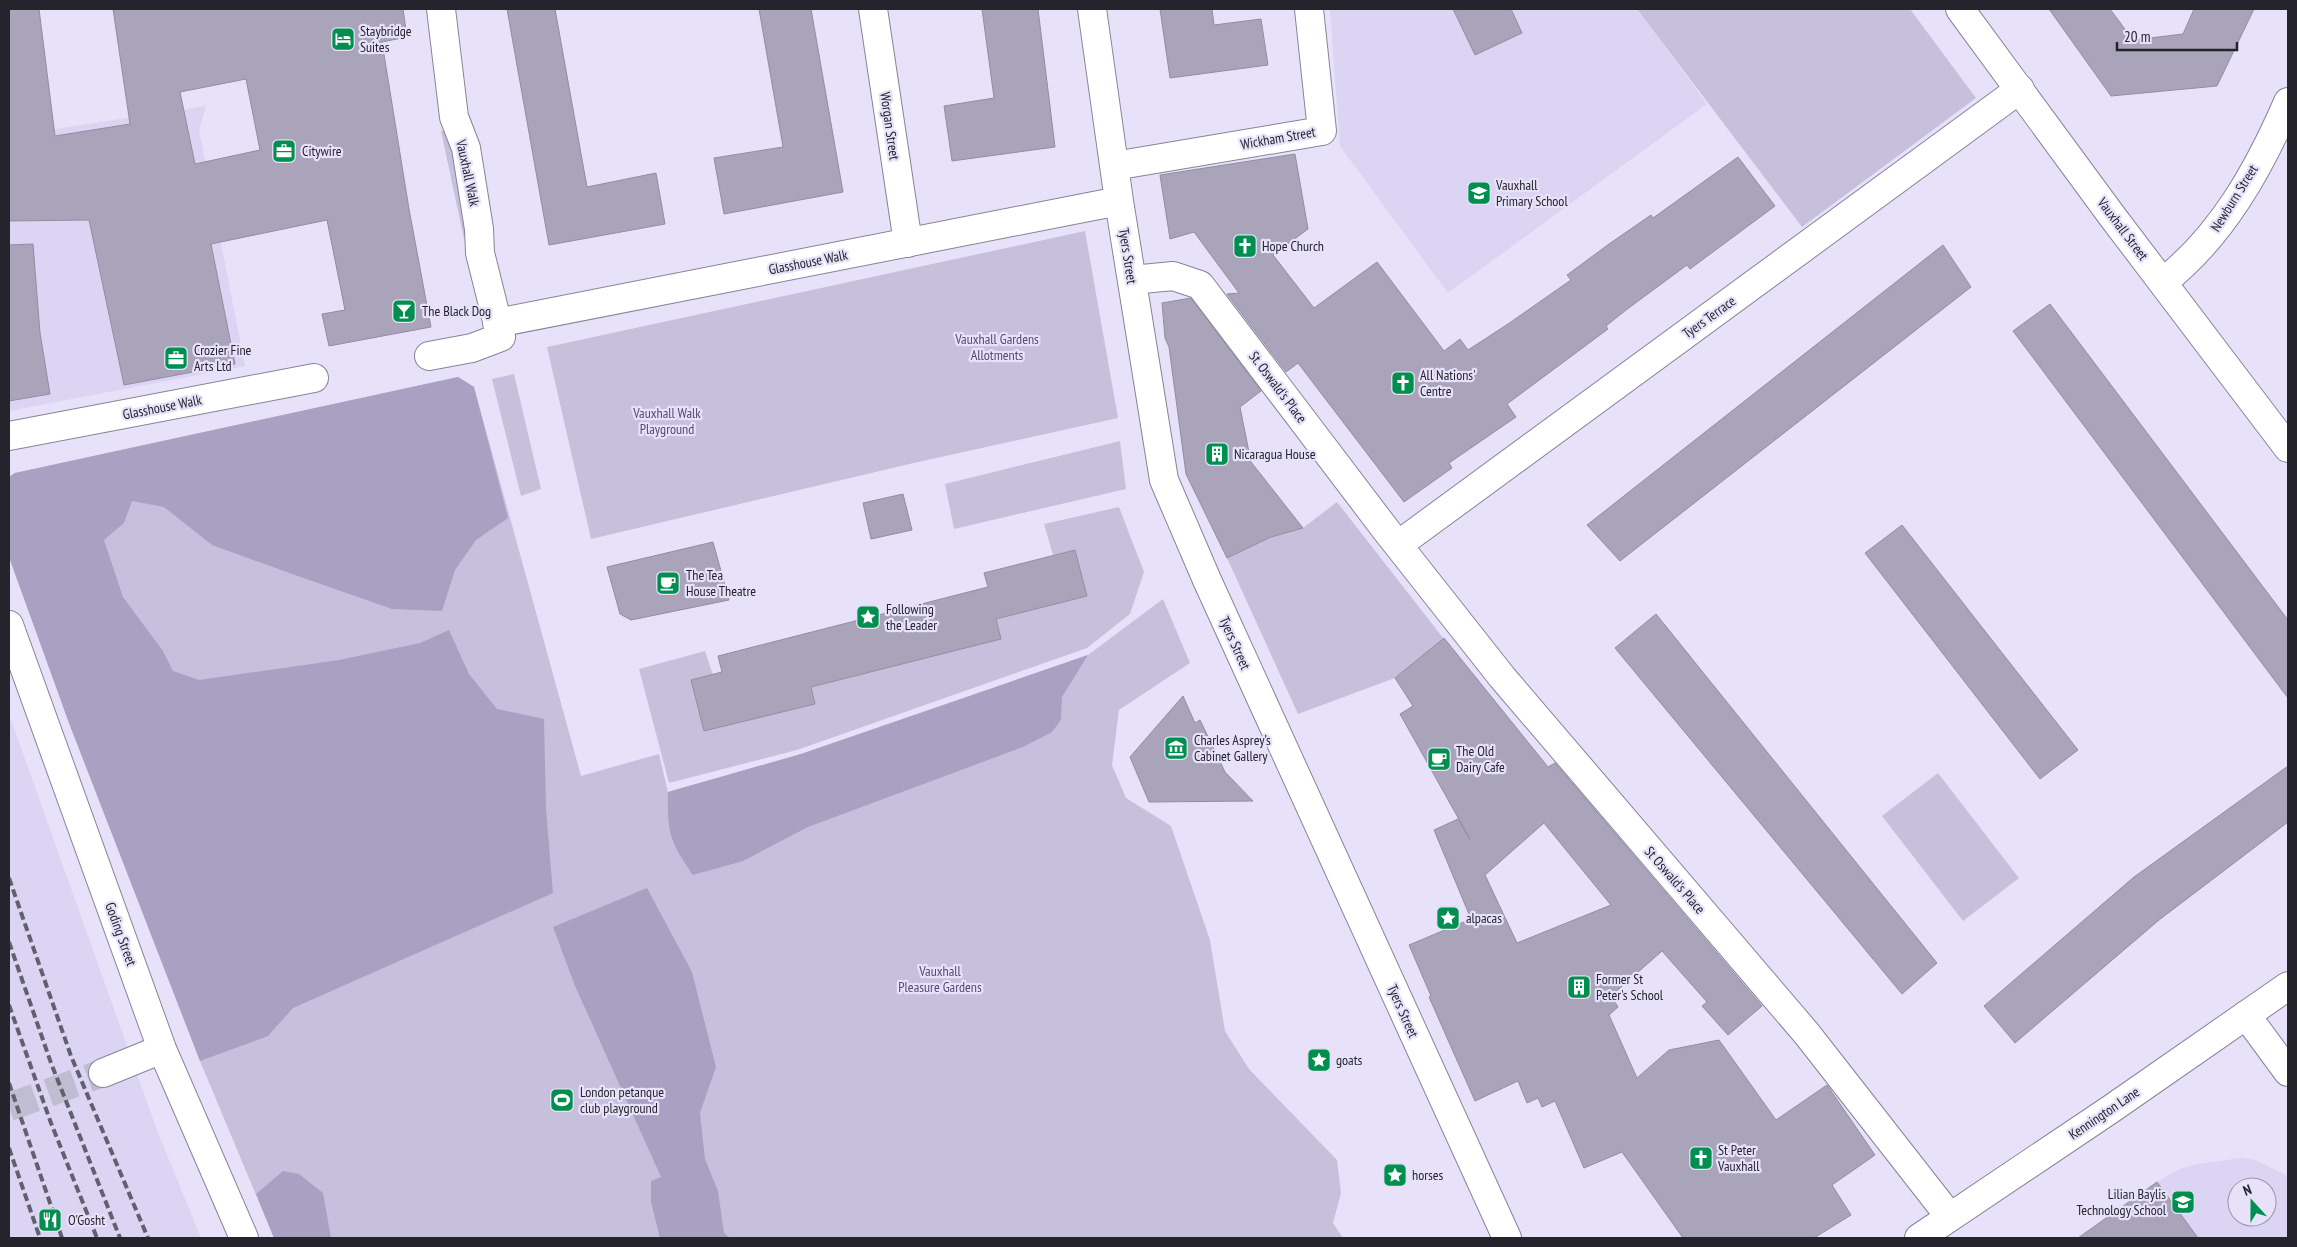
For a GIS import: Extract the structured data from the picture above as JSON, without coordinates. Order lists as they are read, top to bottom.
{
  "streets": {
    "main road": [
      "Worgan Street",
      "Wickham Street",
      "Vauxhall Walk",
      "Newburn Street",
      "Vauxhall Street",
      "Tyers Street",
      "Glasshouse Walk",
      "Tyers Terrace",
      "St. Oswald's Place",
      "St Oswald's Place",
      "Goding Street",
      "Kennington Lane"
    ]
  },
  "crossings": [
    ["Worgan Street", "Glasshouse Walk"],
    ["Wickham Street", "Tyers Street"],
    ["Vauxhall Walk", "Glasshouse Walk"],
    ["Newburn Street", "Vauxhall Street"],
    ["Vauxhall Street", "Tyers Terrace"],
    ["Tyers Street", "Glasshouse Walk"],
    ["Tyers Street", "St. Oswald's Place"],
    ["Tyers Terrace", "St. Oswald's Place"],
    ["Tyers Terrace", "St Oswald's Place"],
    ["St. Oswald's Place", "St Oswald's Place"],
    ["St Oswald's Place", "Kennington Lane"]
  ],
  "parks": ["Vauxhall Gardens Allotments", "Vauxhall Walk Playground", "Vauxhall Pleasure Gardens"],
  "places": {
    "hotel": ["Staybridge Suites"],
    "office": ["Citywire", "Crozier Fine Arts Ltd"],
    "school or university": ["Vauxhall Primary School", "Lilian Baylis Technology School"],
    "church": ["Hope Church", "All Nations' Centre", "St Peter Vauxhall"],
    "bar": ["The Black Dog"],
    "building": ["Nicaragua House", "Former St Peter's School"],
    "cafe": ["The Tea House Theatre", "The Old Dairy Cafe"],
    "place": [
      "Following the Leader",
      "alpacas",
      "goats",
      "horses"
    ],
    "museum": ["Charles Asprey’s Cabinet Gallery"],
    "sports": ["London petanque club playground"],
    "restaurant": ["O'Gosht"]
  },
  "scale_bar": "20 m",
  "north": "top"
}
